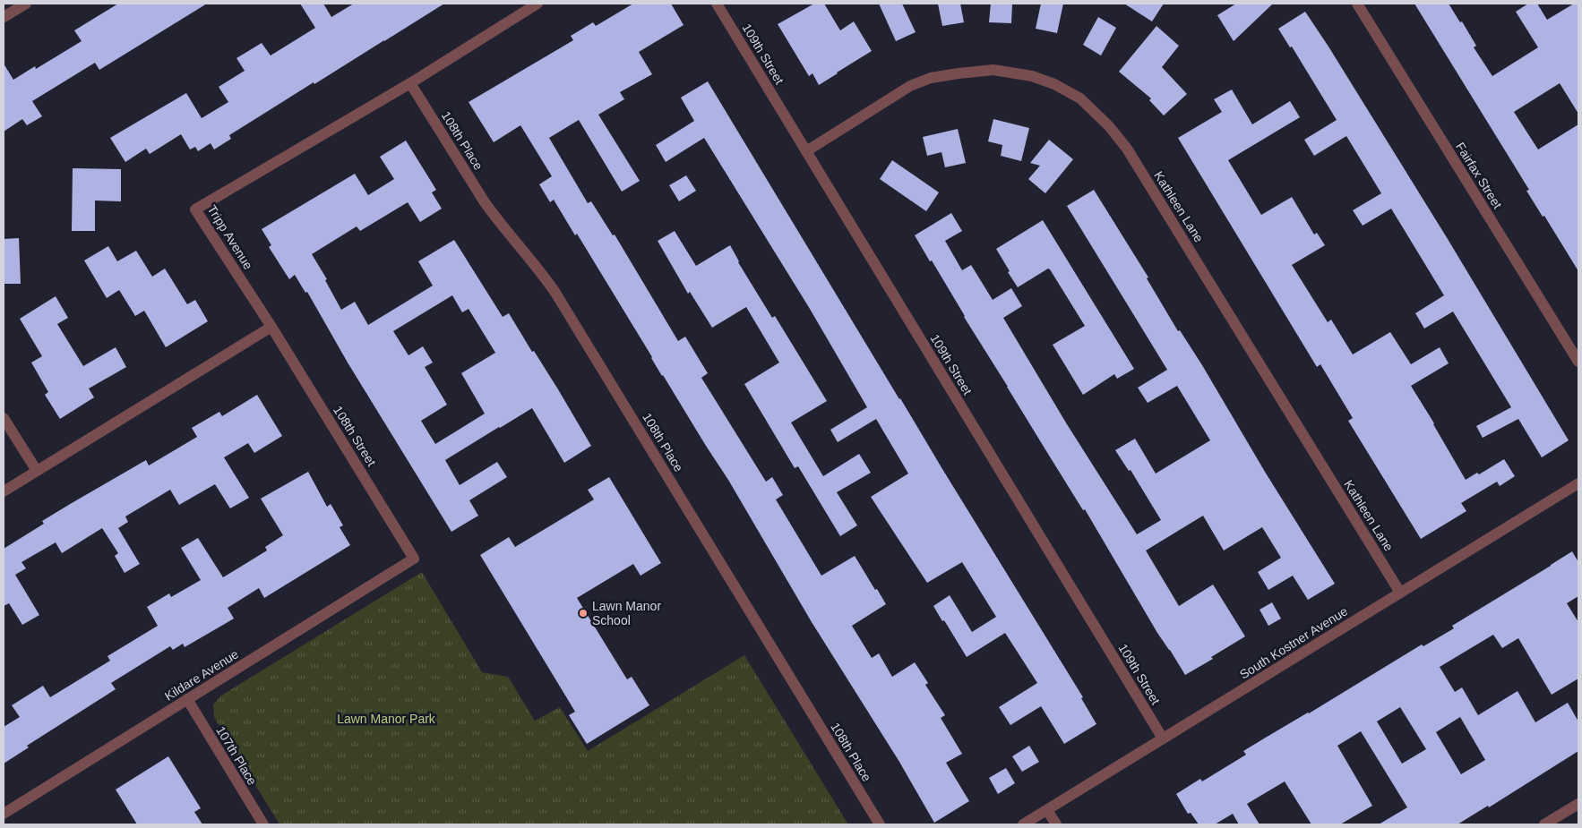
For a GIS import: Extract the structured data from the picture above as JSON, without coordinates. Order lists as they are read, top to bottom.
{
  "streets": {
    "street": [
      "109th Street",
      "108th Place",
      "Fairfax Street",
      "Kathleen Lane",
      "Tripp Avenue",
      "108th Street",
      "South Kostner Avenue",
      "Kildare Avenue",
      "107th Place"
    ]
  },
  "crossings": [
    ["109th Street", "Kathleen Lane"],
    ["109th Street", "South Kostner Avenue"],
    ["108th Place", "Tripp Avenue"],
    ["Kathleen Lane", "South Kostner Avenue"],
    ["Tripp Avenue", "108th Street"],
    ["108th Street", "Kildare Avenue"],
    ["Kildare Avenue", "107th Place"]
  ],
  "parks": ["Lawn Manor Park"],
  "places": ["Lawn Manor School"]
}
